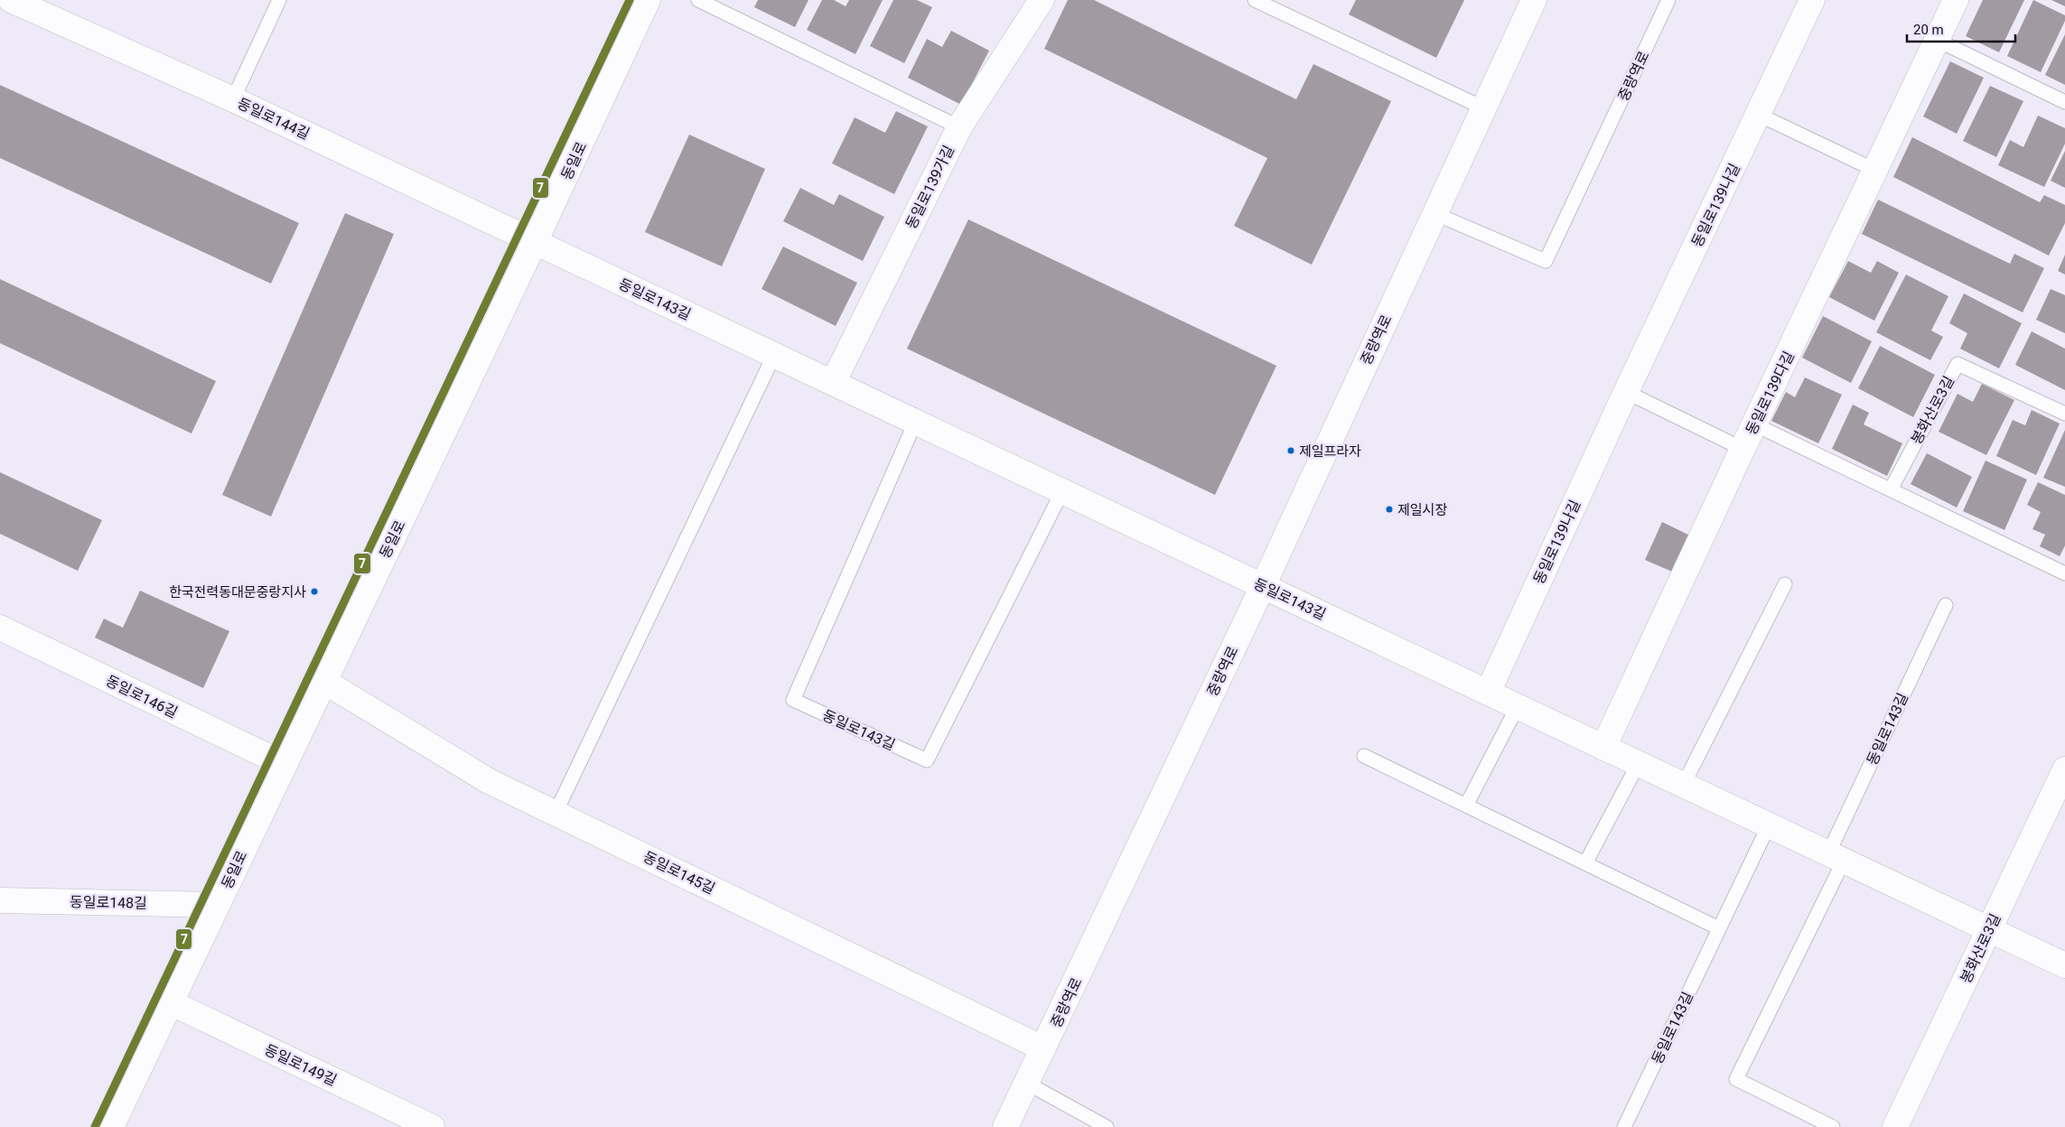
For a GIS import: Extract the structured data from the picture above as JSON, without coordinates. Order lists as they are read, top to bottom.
{
  "streets": {
    "street": [
      "중랑역로",
      "동일로144길",
      "동일로",
      "동일로139가길",
      "동일로139나길",
      "동일로143길",
      "동일로139다길",
      "봉화산로3길",
      "동일로146길",
      "동일로145길",
      "동일로148길",
      "동일로149길"
    ]
  },
  "crossings": [
    ["중랑역로", "동일로143길"],
    ["중랑역로", "동일로145길"],
    ["동일로144길", "동일로"],
    ["동일로144길", "동일로143길"],
    ["동일로", "동일로143길"],
    ["동일로", "동일로146길"],
    ["동일로", "동일로145길"],
    ["동일로", "동일로148길"],
    ["동일로", "동일로149길"],
    ["동일로139가길", "동일로143길"],
    ["동일로139나길", "동일로143길"],
    ["동일로143길", "동일로139다길"],
    ["동일로143길", "봉화산로3길"]
  ],
  "places": ["제일프라자", "제일시장", "한국전력동대문중랑지사"],
  "lines": ["transit line 7"],
  "scale_bar": "20 m"
}
